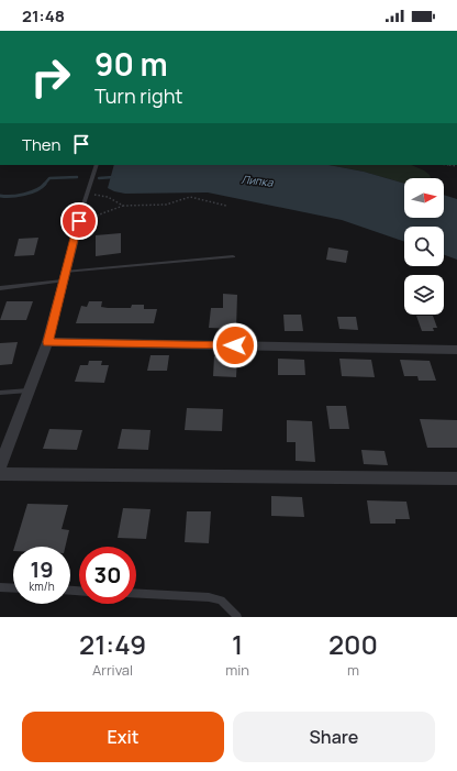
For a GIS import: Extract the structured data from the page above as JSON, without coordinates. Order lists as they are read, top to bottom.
{
  "water": ["Липка"],
  "north": "right",
  "page": {
    "status": "21:48",
    "turn": ["90 m", "Turn right"],
    "then": "Then",
    "speed": "19 km/h",
    "limit": "30",
    "eta": [
      "21:49",
      "Arrival",
      "1",
      "min",
      "200",
      "m"
    ],
    "buttons": ["Exit", "Share"]
  }
}
